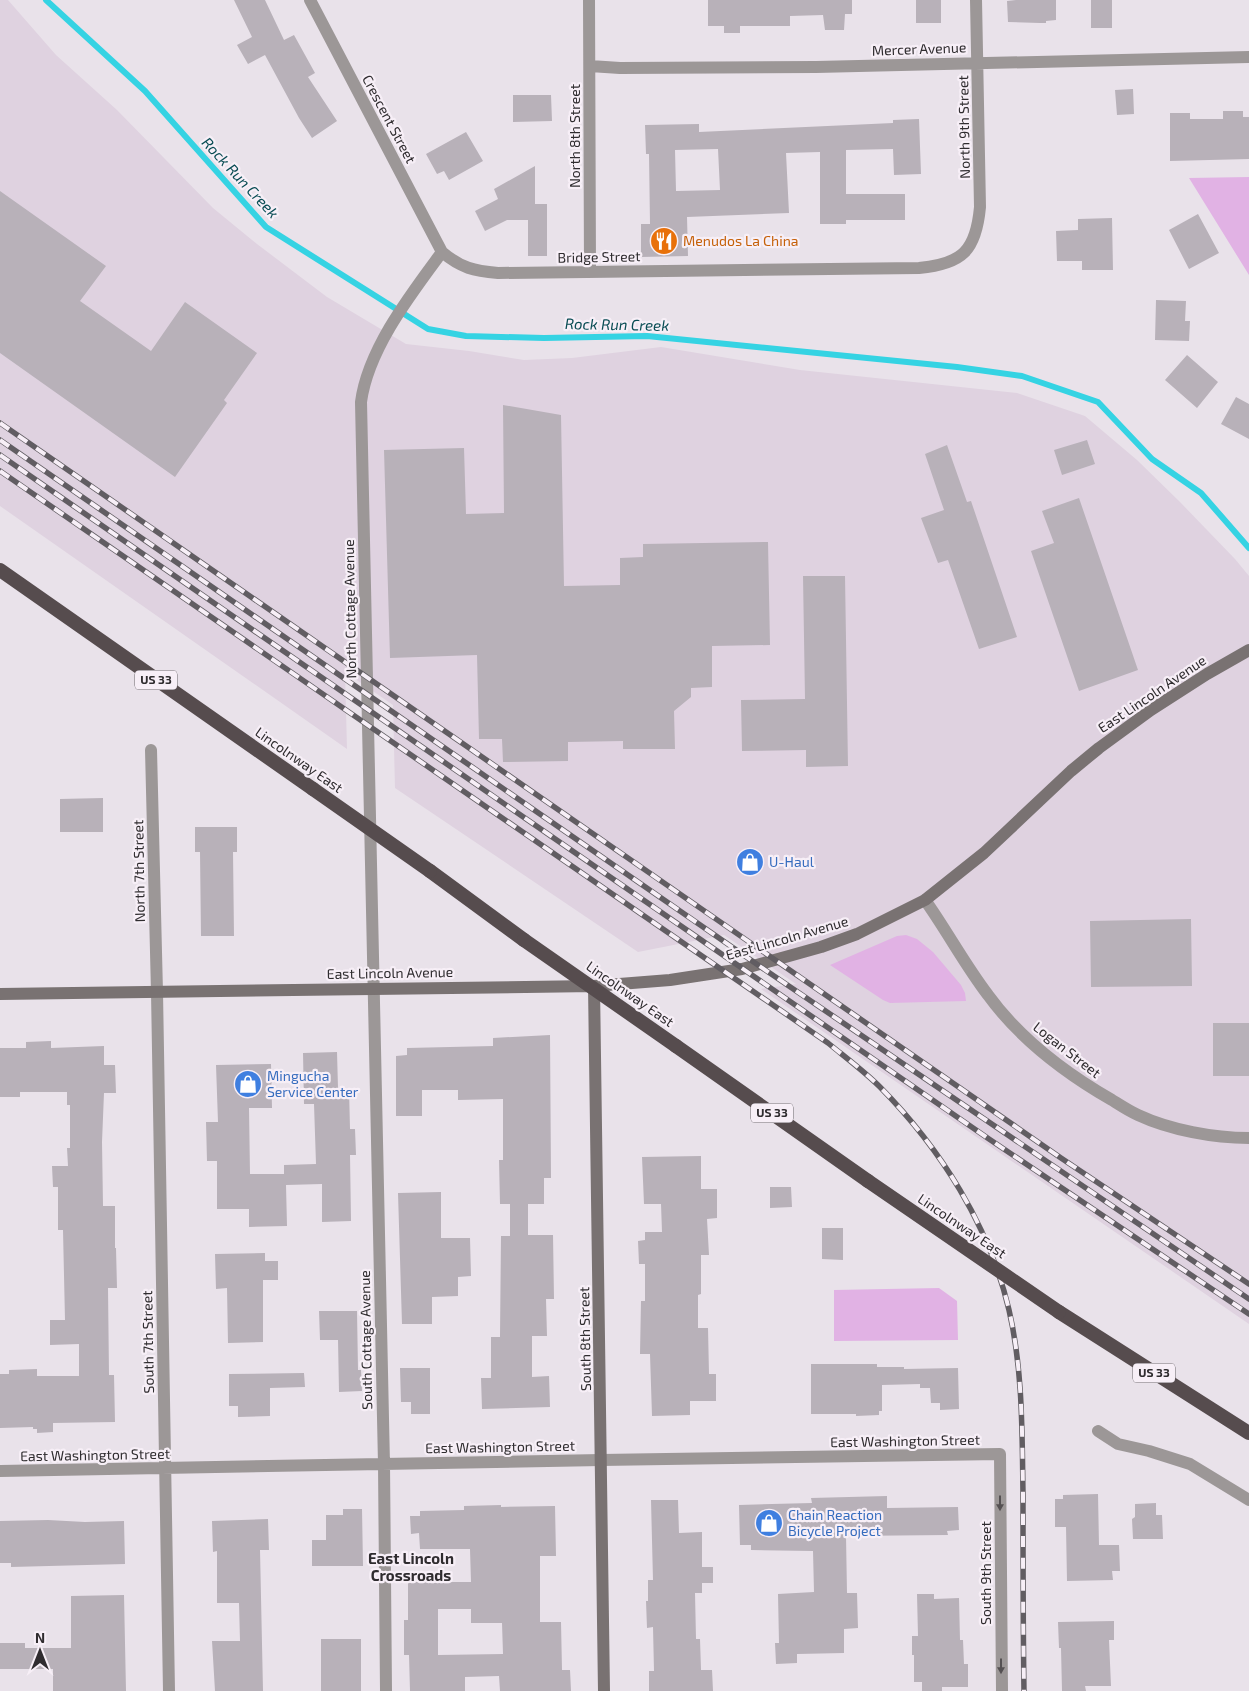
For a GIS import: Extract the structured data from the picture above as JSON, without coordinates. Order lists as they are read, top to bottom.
{
  "streets": {
    "highway": ["US 33", "Lincolnway East"],
    "main road": ["East Lincoln Avenue", "South 8th Street"],
    "street": [
      "Mercer Avenue",
      "Crescent Street",
      "North 9th Street",
      "North 8th Street",
      "Bridge Street",
      "North Cottage Avenue",
      "North 7th Street",
      "Logan Street",
      "South Cottage Avenue",
      "South 7th Street",
      "East Washington Street",
      "South 9th Street"
    ]
  },
  "crossings": [
    ["Mercer Avenue", "North 9th Street"],
    ["Mercer Avenue", "North 8th Street"],
    ["Crescent Street", "Bridge Street"],
    ["Crescent Street", "North Cottage Avenue"],
    ["North 9th Street", "Bridge Street"],
    ["North 8th Street", "Bridge Street"],
    ["Bridge Street", "North Cottage Avenue"],
    ["North Cottage Avenue", "East Lincoln Avenue"],
    ["North Cottage Avenue", "South Cottage Avenue"],
    ["East Lincoln Avenue", "North 7th Street"],
    ["East Lincoln Avenue", "Logan Street"],
    ["East Lincoln Avenue", "South 8th Street"],
    ["East Lincoln Avenue", "South Cottage Avenue"],
    ["East Lincoln Avenue", "South 7th Street"],
    ["North 7th Street", "South 7th Street"],
    ["South 8th Street", "East Washington Street"],
    ["South Cottage Avenue", "East Washington Street"],
    ["South 7th Street", "East Washington Street"],
    ["East Washington Street", "South 9th Street"]
  ],
  "one_way": ["South 9th Street"],
  "districts": ["East Lincoln Crossroads"],
  "water": ["Rock Run Creek"],
  "places": {
    "restaurant": ["Menudos La China"],
    "shop": ["U-Haul", "Mingucha Service Center", "Chain Reaction Bicycle Project"]
  },
  "north": "top"
}
